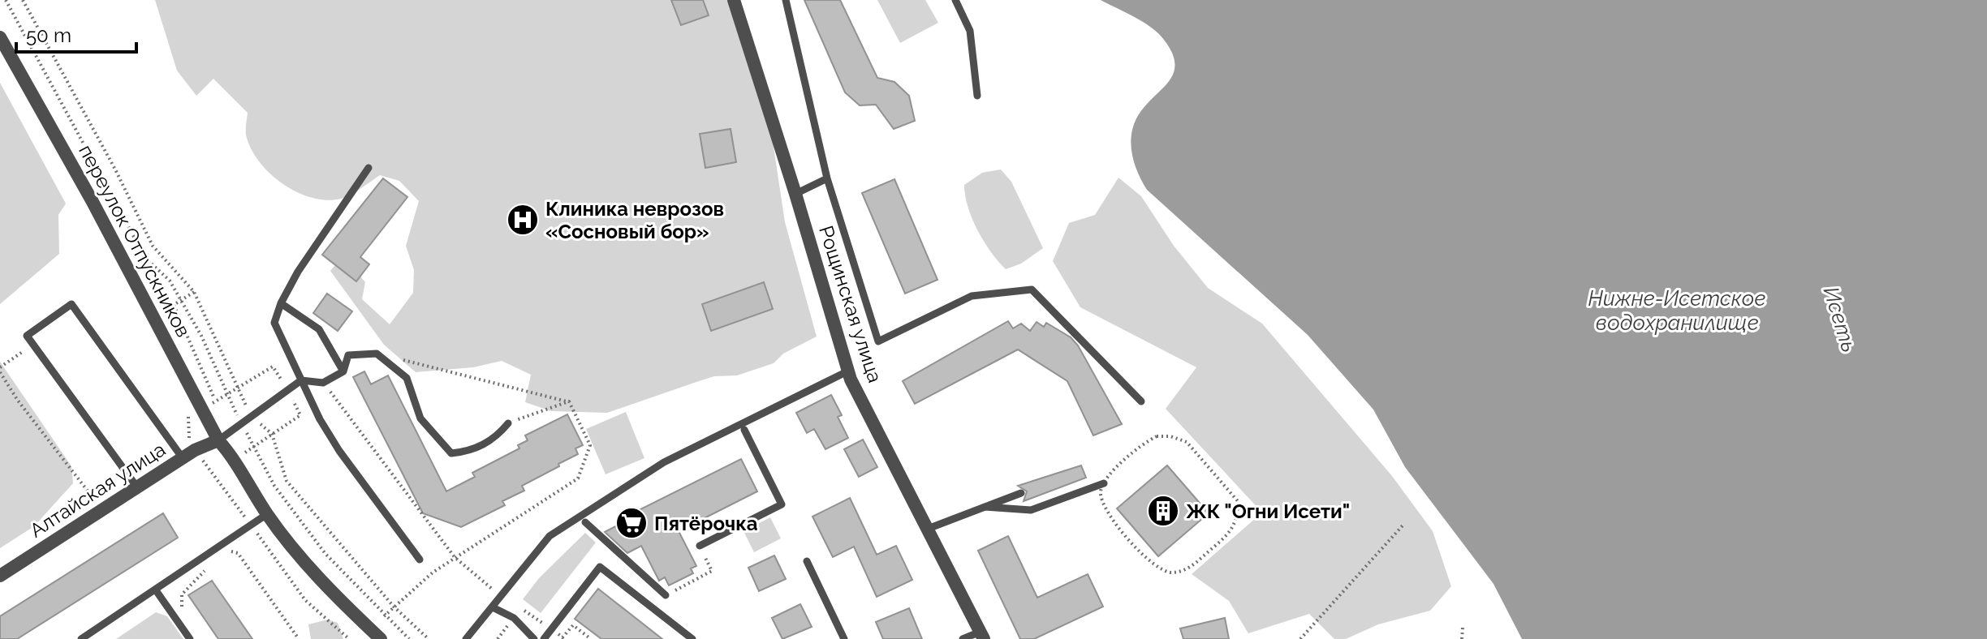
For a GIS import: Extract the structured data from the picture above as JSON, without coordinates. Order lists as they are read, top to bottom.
{
  "streets": {
    "street": ["переулок Отпускников", "Рощинская улица", "Алтайская улица"]
  },
  "crossings": [
    ["переулок Отпускников", "Алтайская улица"]
  ],
  "water": ["Нижне-Исетское водохранилище", "Исеть"],
  "places": {
    "hospital": ["Клиника неврозов «Сосновый бор»"],
    "building": ["ЖК \"Огни Исети\""],
    "supermarket": ["Пятёрочка"]
  },
  "scale_bar": "50 m"
}
